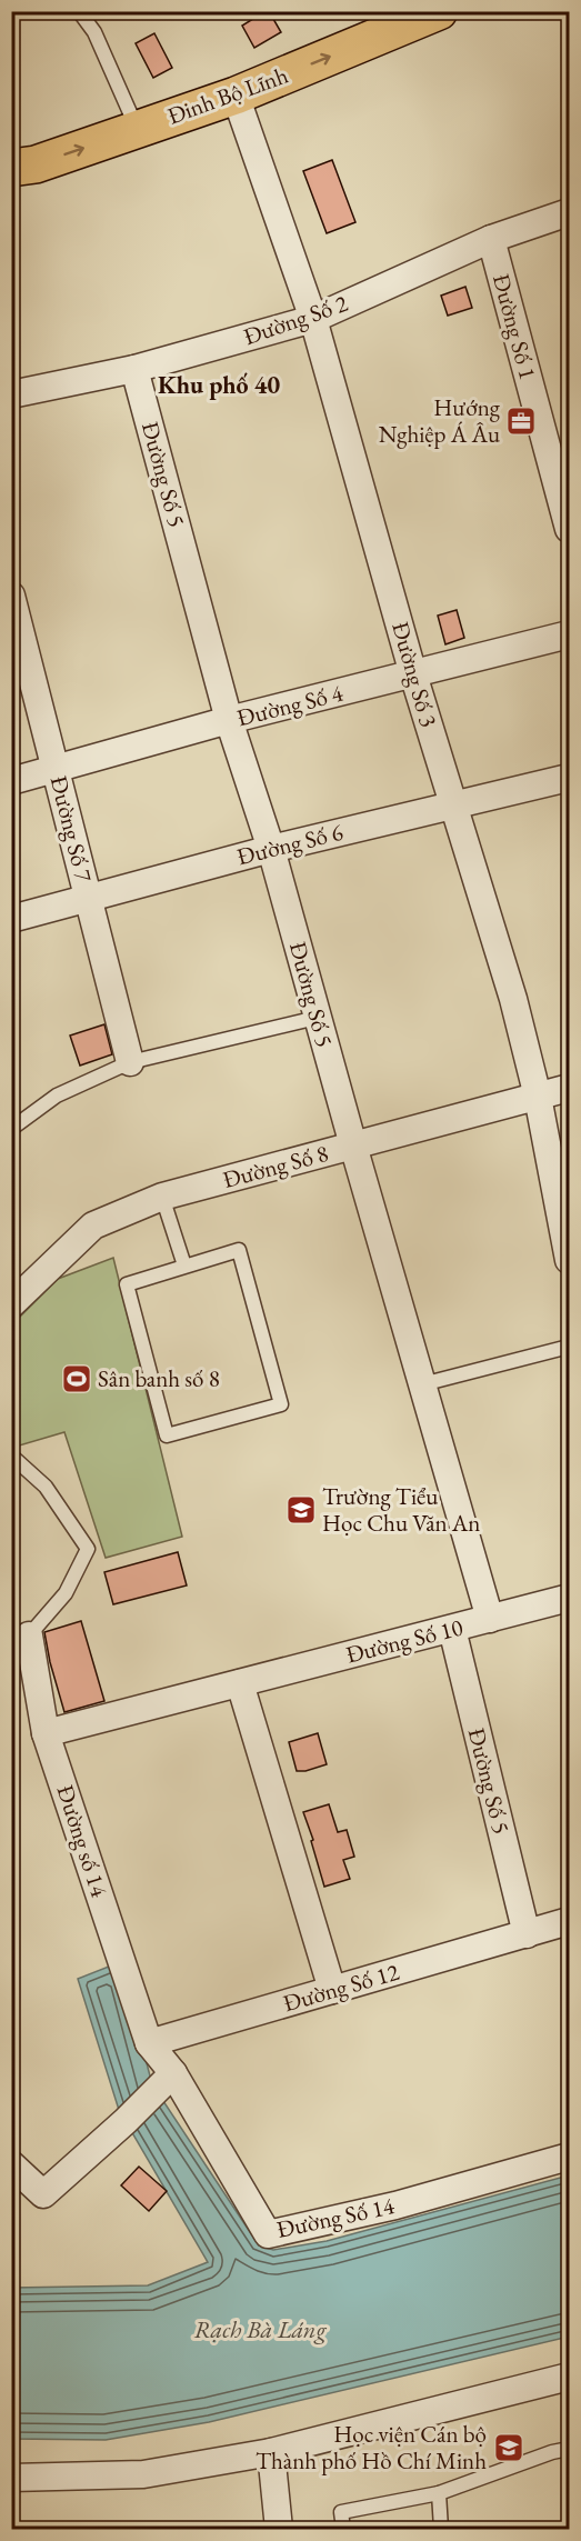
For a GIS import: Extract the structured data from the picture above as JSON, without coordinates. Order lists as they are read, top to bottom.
{
  "streets": {
    "main road": ["Đinh Bộ Lĩnh"],
    "street": [
      "Đường Số 2",
      "Đường Số 1",
      "Đường Số 5",
      "Đường Số 3",
      "Đường Số 4",
      "Đường Số 7",
      "Đường Số 6",
      "Đường Số 8",
      "Đường Số 10",
      "Đường số 14",
      "Đường Số 12",
      "Đường Số 14"
    ]
  },
  "crossings": [
    ["Đinh Bộ Lĩnh", "Đường Số 3"],
    ["Đường Số 2", "Đường Số 1"],
    ["Đường Số 2", "Đường Số 5"],
    ["Đường Số 2", "Đường Số 3"],
    ["Đường Số 5", "Đường Số 4"],
    ["Đường Số 5", "Đường Số 6"],
    ["Đường Số 5", "Đường Số 8"],
    ["Đường Số 5", "Đường Số 10"],
    ["Đường Số 5", "Đường Số 12"],
    ["Đường Số 3", "Đường Số 4"],
    ["Đường Số 3", "Đường Số 6"],
    ["Đường Số 3", "Đường Số 8"],
    ["Đường Số 4", "Đường Số 7"],
    ["Đường Số 7", "Đường Số 6"],
    ["Đường Số 10", "Đường số 14"],
    ["Đường số 14", "Đường Số 12"]
  ],
  "one_way": ["Đinh Bộ Lĩnh"],
  "districts": ["Khu phố 40"],
  "water": ["Rạch Bà Láng"],
  "places": {
    "office": ["Hướng Nghiệp Á Âu"],
    "sports": ["Sân banh số 8"],
    "school or university": ["Trường Tiểu Học Chu Văn An", "Học viện Cán bộ Thành phố Hồ Chí Minh"]
  }
}
